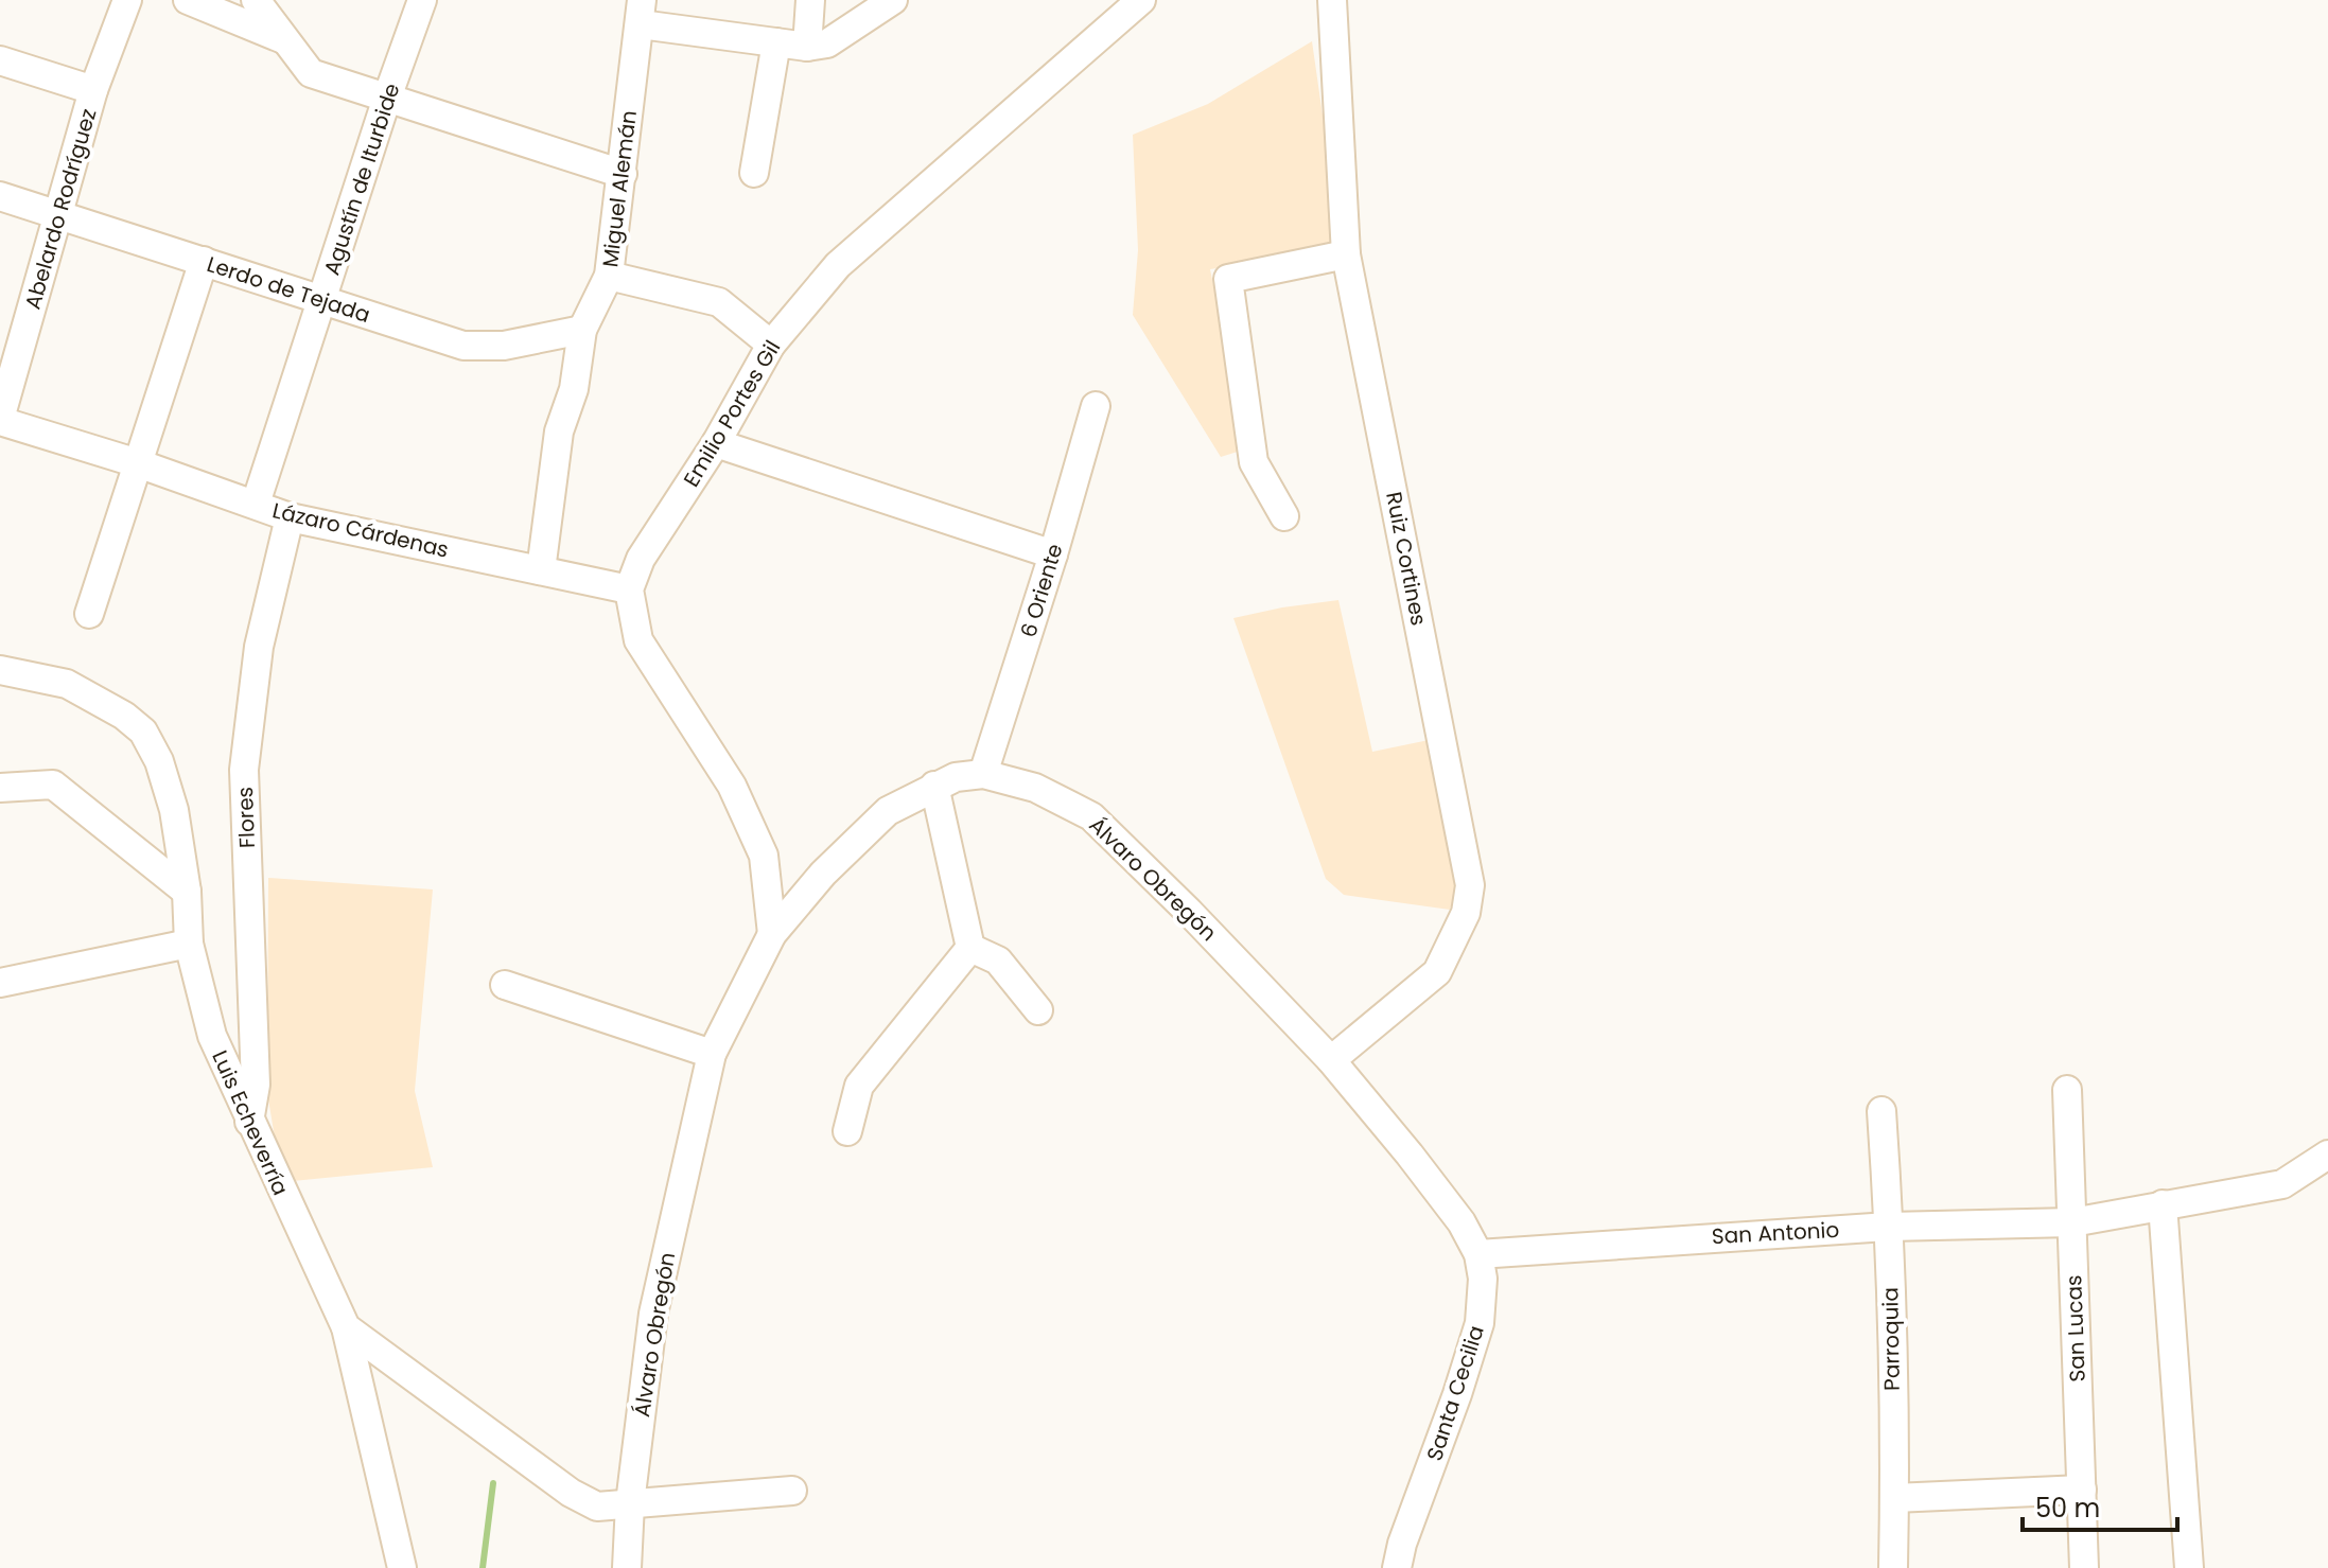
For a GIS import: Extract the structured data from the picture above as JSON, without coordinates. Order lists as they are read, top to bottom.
{
  "streets": {
    "street": [
      "Agustín de Iturbide",
      "Miguel Alemán",
      "Abelardo Rodríguez",
      "Lerdo de Tejada",
      "Emilio Portes Gil",
      "Lázaro Cárdenas",
      "Ruiz Cortines",
      "6 Oriente",
      "Flores",
      "Álvaro Obregón",
      "Luis Echeverría",
      "San Antonio",
      "San Lucas",
      "Parroquia",
      "Santa Cecilia"
    ]
  },
  "crossings": [
    ["Agustín de Iturbide", "Lerdo de Tejada"],
    ["Agustín de Iturbide", "Lázaro Cárdenas"],
    ["Miguel Alemán", "Lerdo de Tejada"],
    ["Miguel Alemán", "Lázaro Cárdenas"],
    ["Abelardo Rodríguez", "Lerdo de Tejada"],
    ["Abelardo Rodríguez", "Lázaro Cárdenas"],
    ["Emilio Portes Gil", "Lázaro Cárdenas"],
    ["Lázaro Cárdenas", "Flores"],
    ["Ruiz Cortines", "Álvaro Obregón"],
    ["Ruiz Cortines", "Santa Cecilia"],
    ["6 Oriente", "Álvaro Obregón"],
    ["Flores", "Luis Echeverría"],
    ["Álvaro Obregón", "Luis Echeverría"],
    ["Álvaro Obregón", "Santa Cecilia"],
    ["San Antonio", "San Lucas"],
    ["San Antonio", "Parroquia"],
    ["San Antonio", "Santa Cecilia"]
  ],
  "scale_bar": "50 m"
}
